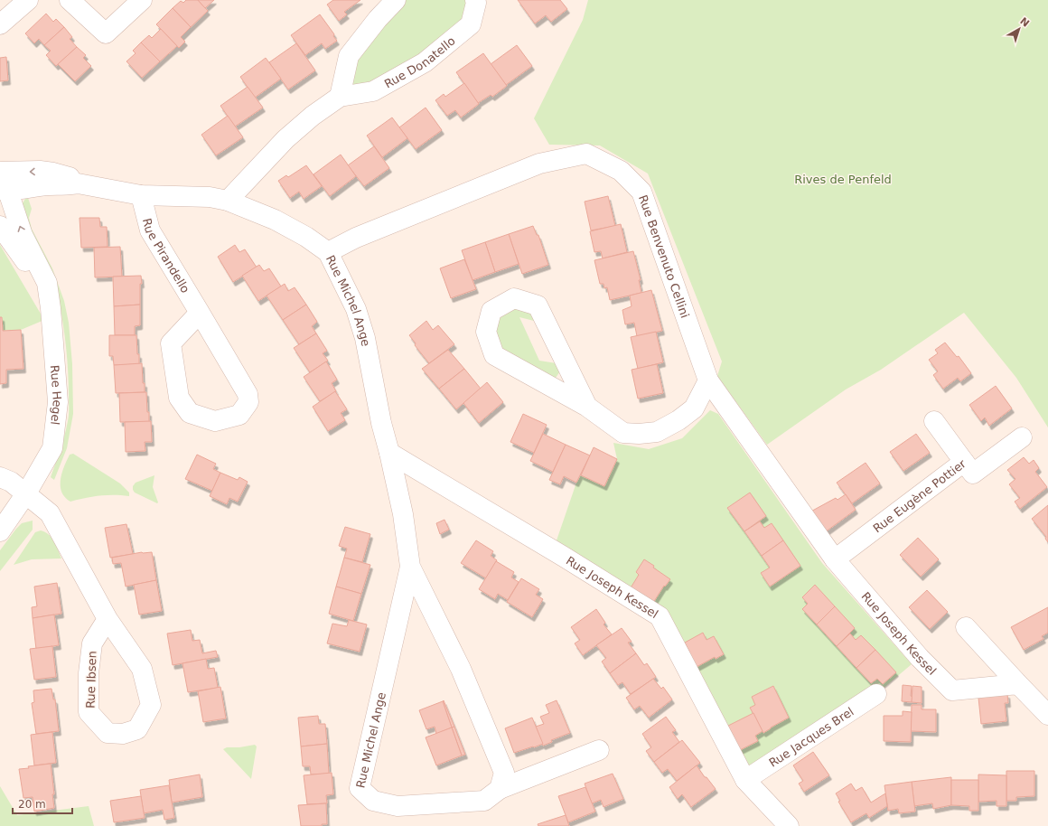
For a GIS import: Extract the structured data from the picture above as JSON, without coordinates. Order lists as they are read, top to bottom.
{
  "streets": {
    "street": [
      "Rue Donatello",
      "Rue Pirandello",
      "Rue Benvenuto Cellini",
      "Rue Michel Ange",
      "Rue Hegel",
      "Rue Eugène Pottier",
      "Rue Joseph Kessel",
      "Rue Ibsen",
      "Rue Jacques Brel"
    ]
  },
  "crossings": [
    ["Rue Donatello", "Rue Michel Ange"],
    ["Rue Pirandello", "Rue Michel Ange"],
    ["Rue Benvenuto Cellini", "Rue Michel Ange"],
    ["Rue Benvenuto Cellini", "Rue Joseph Kessel"],
    ["Rue Michel Ange", "Rue Hegel"],
    ["Rue Michel Ange", "Rue Joseph Kessel"],
    ["Rue Hegel", "Rue Ibsen"],
    ["Rue Eugène Pottier", "Rue Joseph Kessel"],
    ["Rue Joseph Kessel", "Rue Jacques Brel"]
  ],
  "parks": ["Rives de Penfeld"],
  "scale_bar": "20 m",
  "north": "top right"
}
